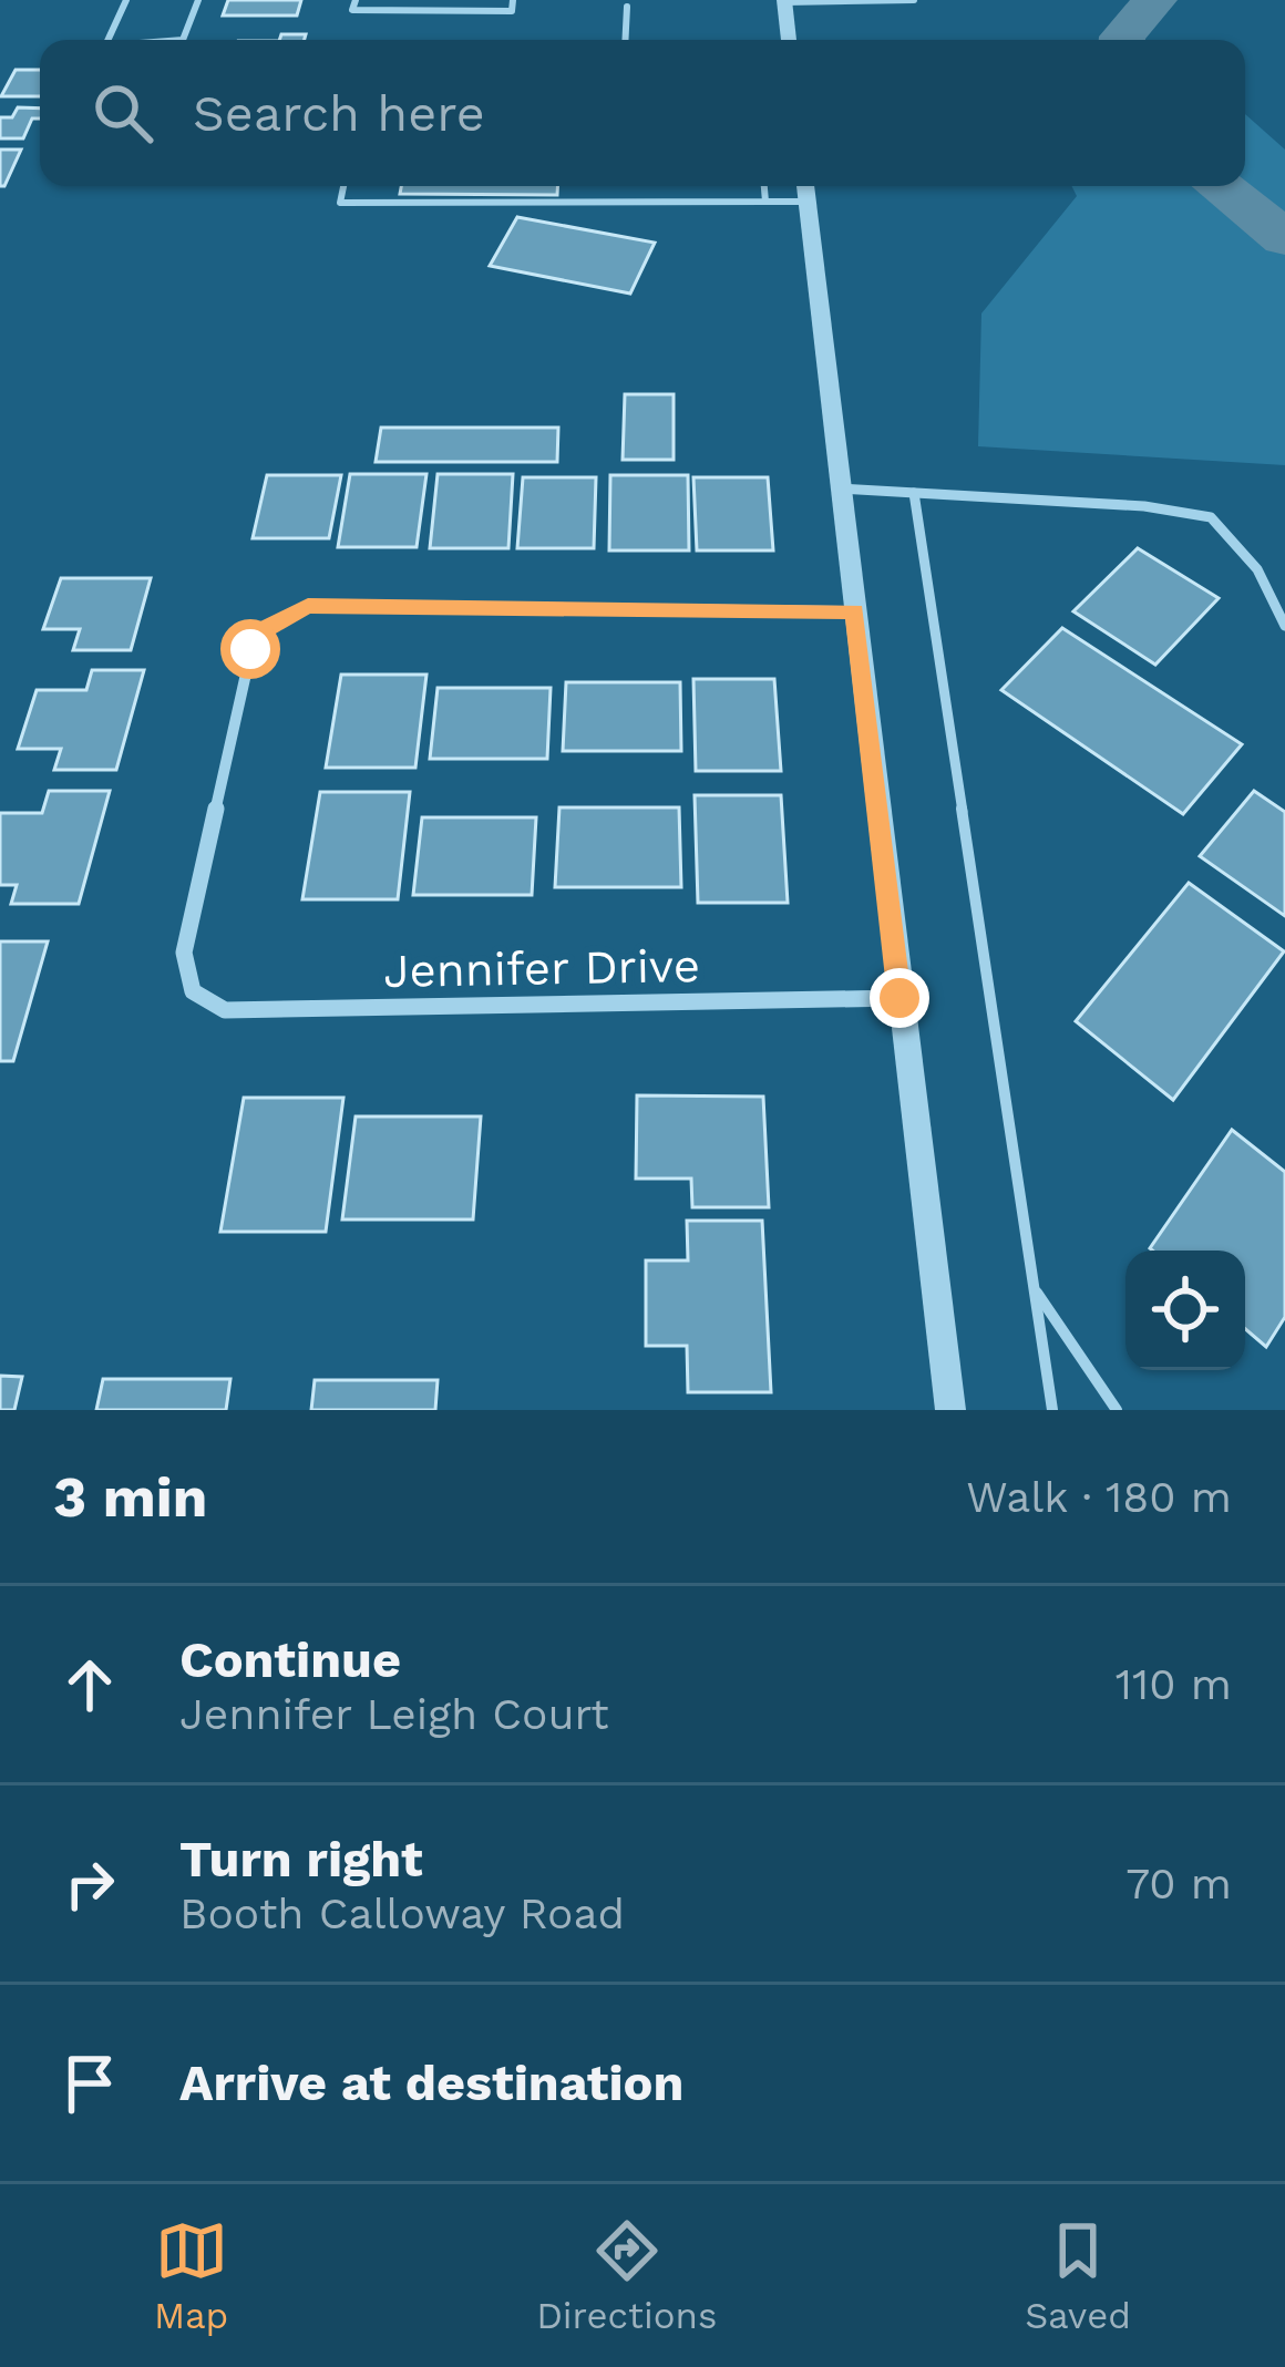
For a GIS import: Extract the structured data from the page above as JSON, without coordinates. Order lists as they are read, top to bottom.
{
  "streets": {
    "street": ["Jennifer Drive"]
  },
  "page": {
    "search": "Search here",
    "heading": ["3 min", "Walk · 180 m"],
    "list": [
      ["Continue", "Jennifer Leigh Court", "110 m"],
      ["Turn right", "Booth Calloway Road", "70 m"],
      "Arrive at destination"
    ],
    "nav": ["Map", "Directions", "Saved"]
  }
}
